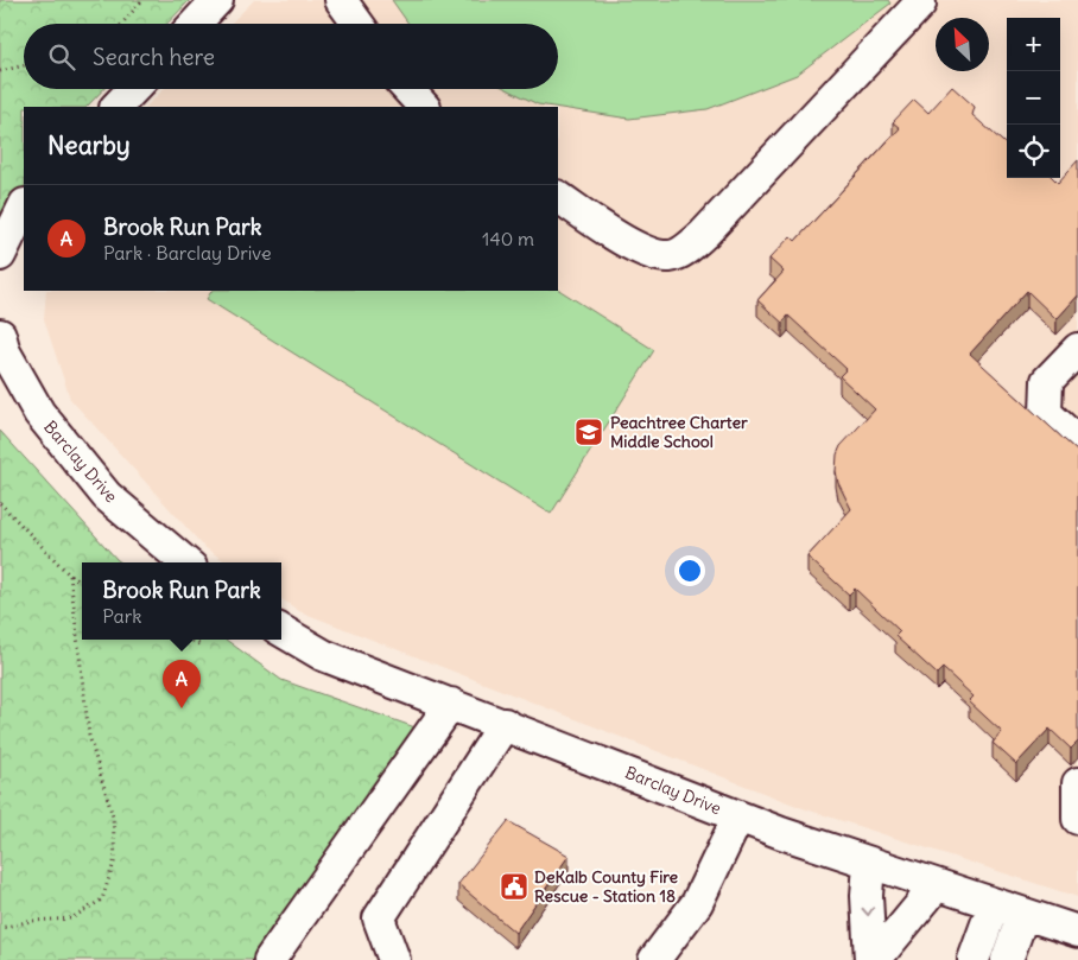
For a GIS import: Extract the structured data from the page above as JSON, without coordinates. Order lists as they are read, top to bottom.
{
  "streets": {
    "street": ["Barclay Drive"]
  },
  "places": {
    "school or university": ["Peachtree Charter Middle School"],
    "public building": ["DeKalb County Fire Rescue - Station 18"]
  },
  "north": "top left",
  "page": {
    "map_buttons": ["+", "−"],
    "search": "Search here",
    "heading": "Nearby",
    "list": [
      {
        "mark": "A",
        "name": "Brook Run Park",
        "note": "Park · Barclay Drive",
        "value": "140 m"
      }
    ],
    "popup": ["Brook Run Park", "Park"],
    "pins": "A"
  }
}
